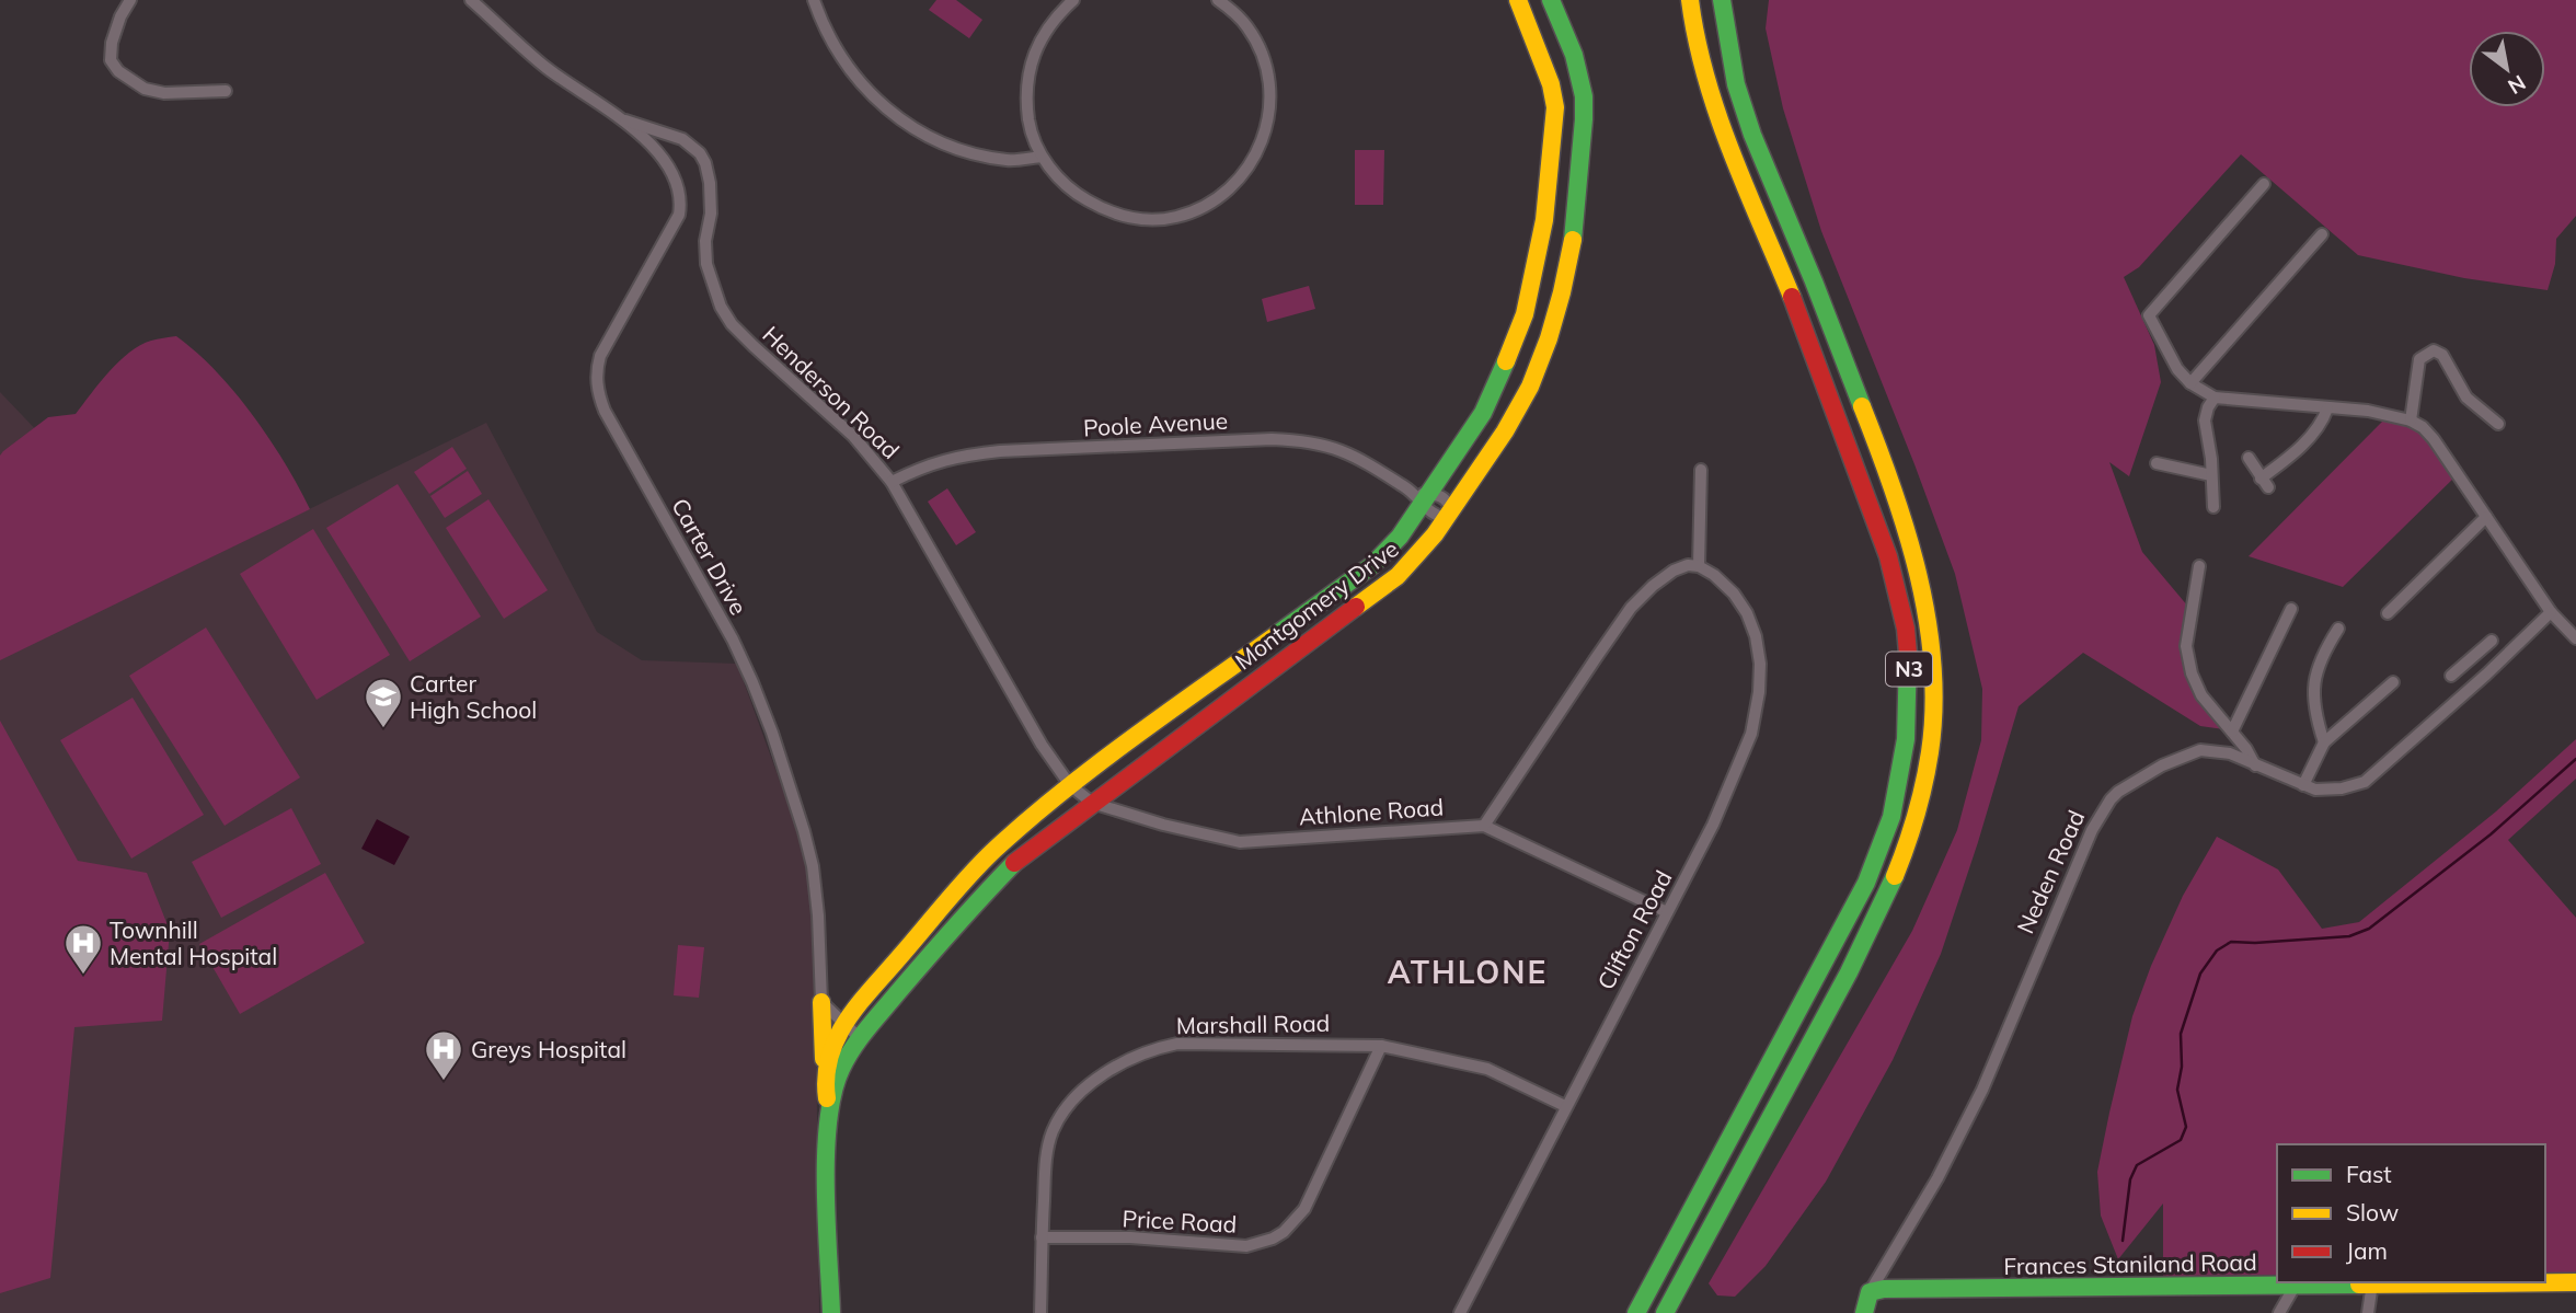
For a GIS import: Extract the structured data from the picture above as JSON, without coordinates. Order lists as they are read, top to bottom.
{
  "streets": {
    "main road": [
      "Montgomery Drive",
      "N3",
      "Neden Road",
      "Frances Staniland Road"
    ],
    "street": [
      "Henderson Road",
      "Poole Avenue",
      "Carter Drive",
      "Athlone Road",
      "Clifton Road",
      "Marshall Road",
      "Price Road"
    ]
  },
  "crossings": [
    ["Henderson Road", "Poole Avenue"],
    ["Henderson Road", "Montgomery Drive"],
    ["Henderson Road", "Athlone Road"],
    ["Poole Avenue", "Montgomery Drive"],
    ["Montgomery Drive", "Athlone Road"],
    ["Athlone Road", "Clifton Road"],
    ["Neden Road", "Frances Staniland Road"],
    ["Clifton Road", "Marshall Road"],
    ["Marshall Road", "Price Road"]
  ],
  "districts": ["ATHLONE"],
  "places": {
    "school or university": ["Carter High School"],
    "hospital": ["Townhill Mental Hospital", "Greys Hospital"]
  },
  "legend": ["Fast", "Slow", "Jam"],
  "north": "bottom right"
}
